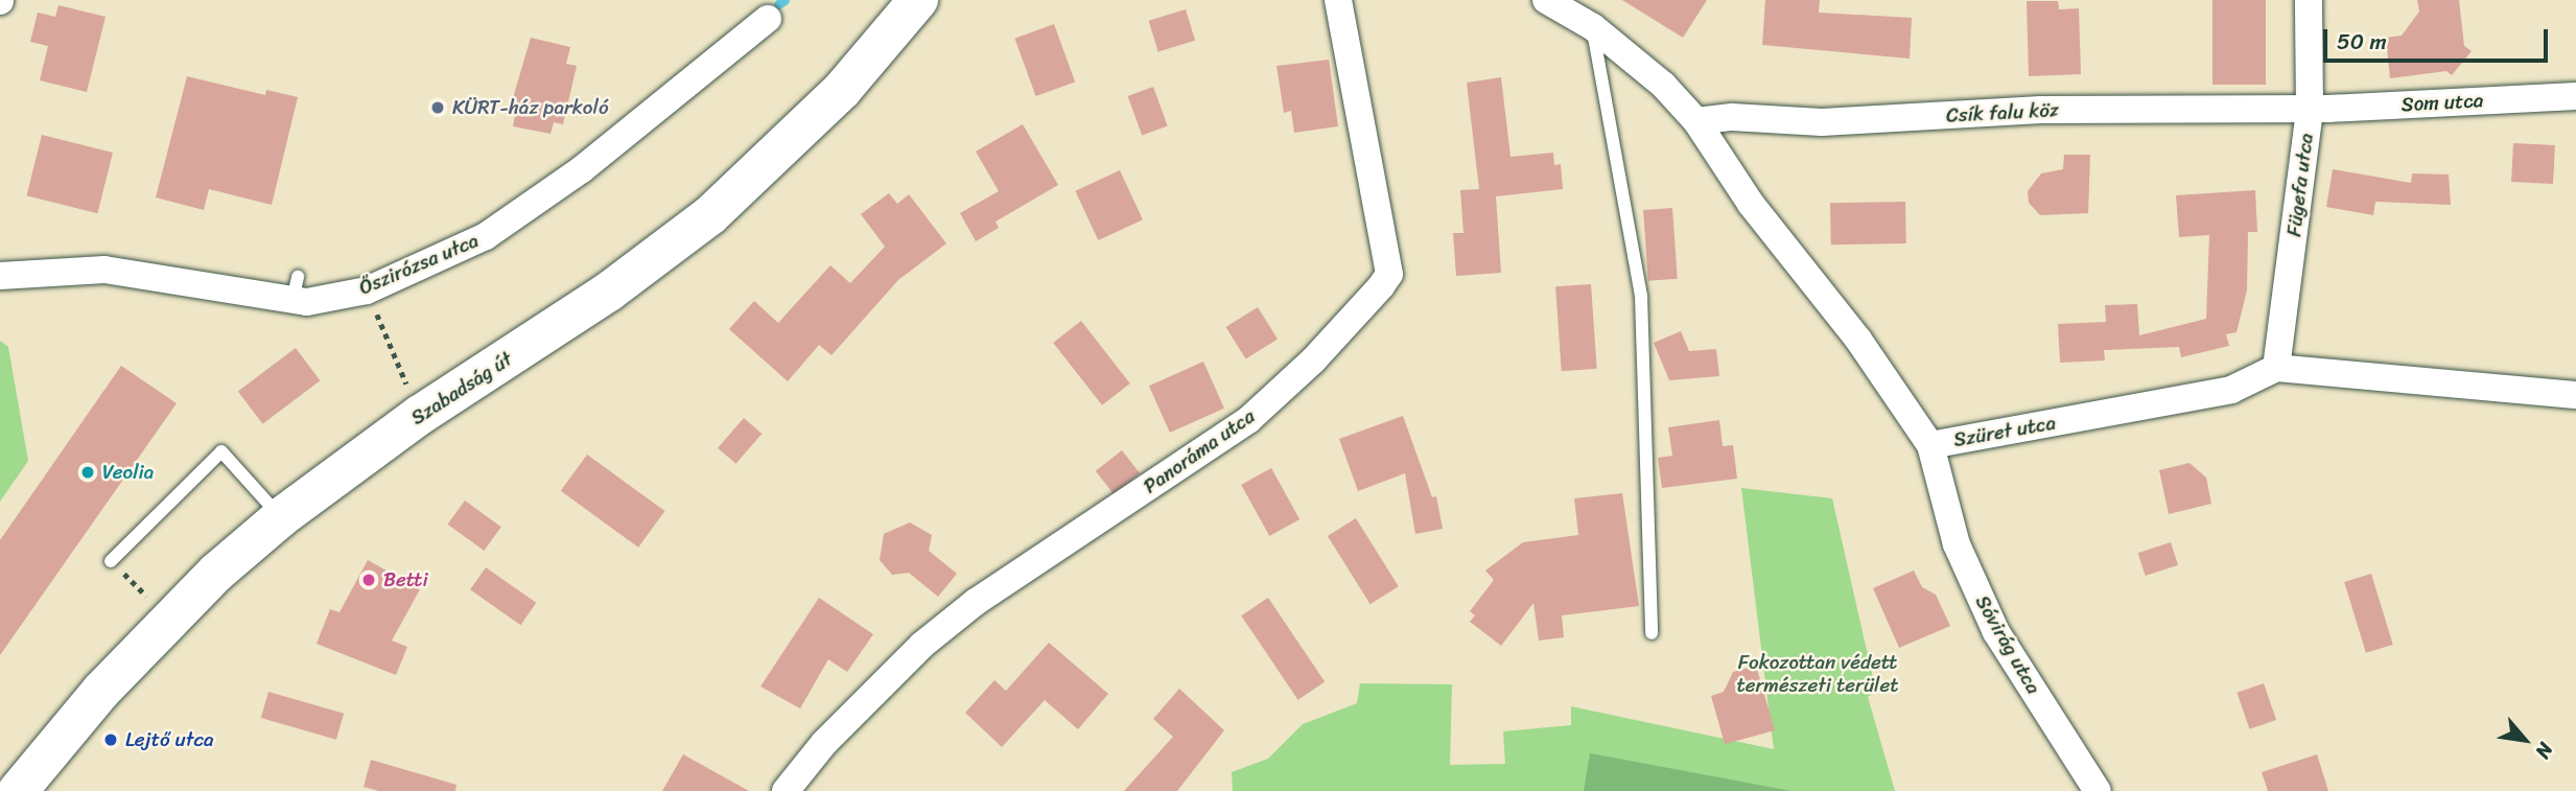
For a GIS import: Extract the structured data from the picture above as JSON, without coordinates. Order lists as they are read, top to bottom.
{
  "streets": {
    "main road": ["Szabadság út"],
    "street": [
      "Som utca",
      "Csík falu köz",
      "Fügefa utca",
      "Őszirózsa utca",
      "Szüret utca",
      "Panoráma utca",
      "Sóvirág utca"
    ]
  },
  "crossings": [
    ["Som utca", "Csík falu köz"],
    ["Som utca", "Fügefa utca"],
    ["Csík falu köz", "Fügefa utca"],
    ["Csík falu köz", "Szüret utca"],
    ["Fügefa utca", "Szüret utca"],
    ["Szüret utca", "Sóvirág utca"]
  ],
  "parks": ["Fokozottan védett természeti terület"],
  "places": [
    "KÜRT-ház parkoló",
    "Veolia",
    "Betti",
    "Lejtő utca"
  ],
  "scale_bar": "50 m",
  "north": "bottom right"
}
